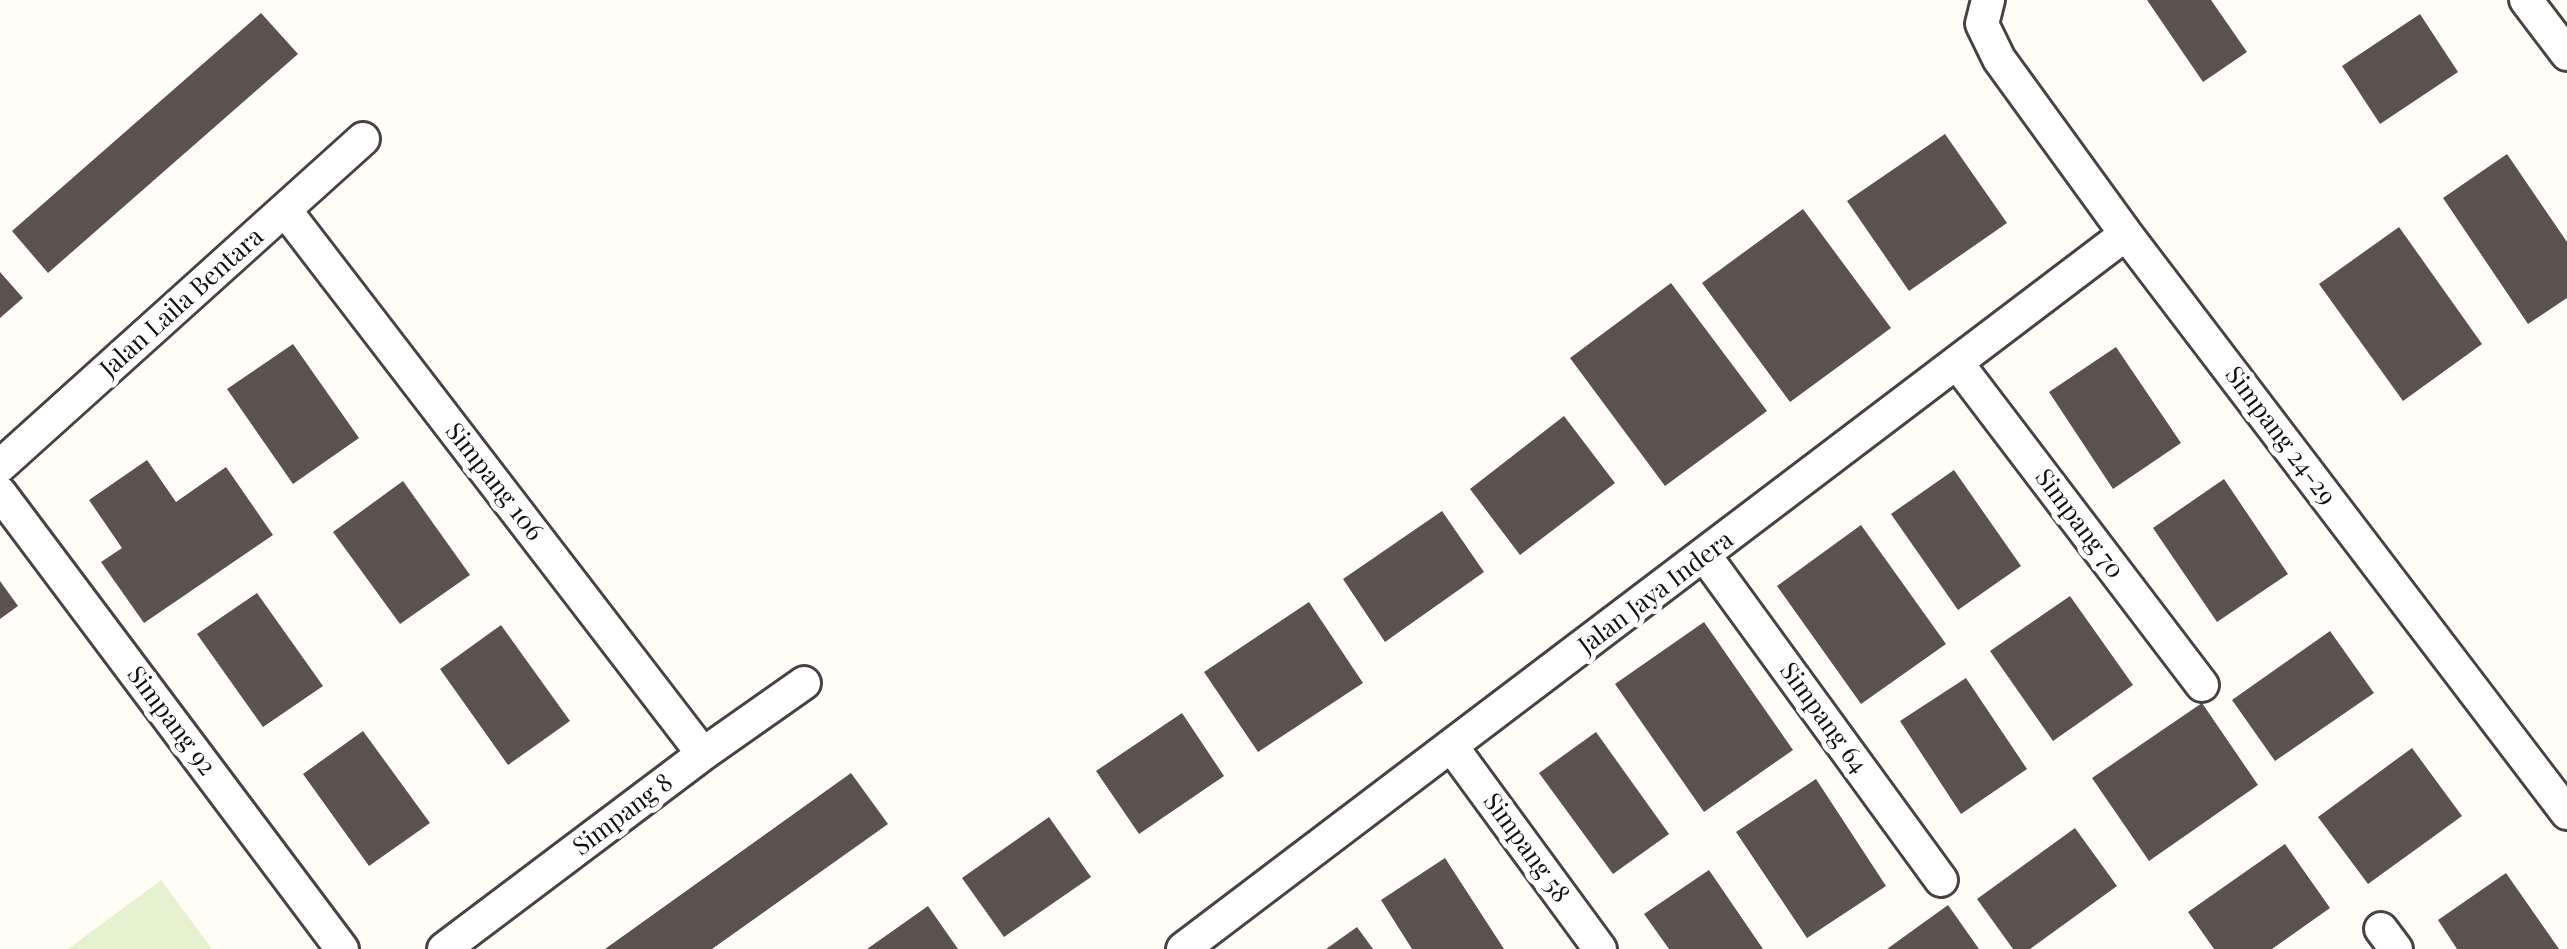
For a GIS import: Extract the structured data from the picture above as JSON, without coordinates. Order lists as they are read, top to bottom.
{
  "streets": {
    "street": [
      "Jalan Laila Bentara",
      "Simpang 24-29",
      "Simpang 106",
      "Simpang 70",
      "Jalan Jaya Indera",
      "Simpang 64",
      "Simpang 92",
      "Simpang 8",
      "Simpang 58"
    ]
  },
  "crossings": [
    ["Jalan Laila Bentara", "Simpang 106"],
    ["Simpang 24-29", "Jalan Jaya Indera"],
    ["Simpang 106", "Simpang 8"],
    ["Simpang 70", "Jalan Jaya Indera"],
    ["Jalan Jaya Indera", "Simpang 64"],
    ["Jalan Jaya Indera", "Simpang 58"]
  ]
}
